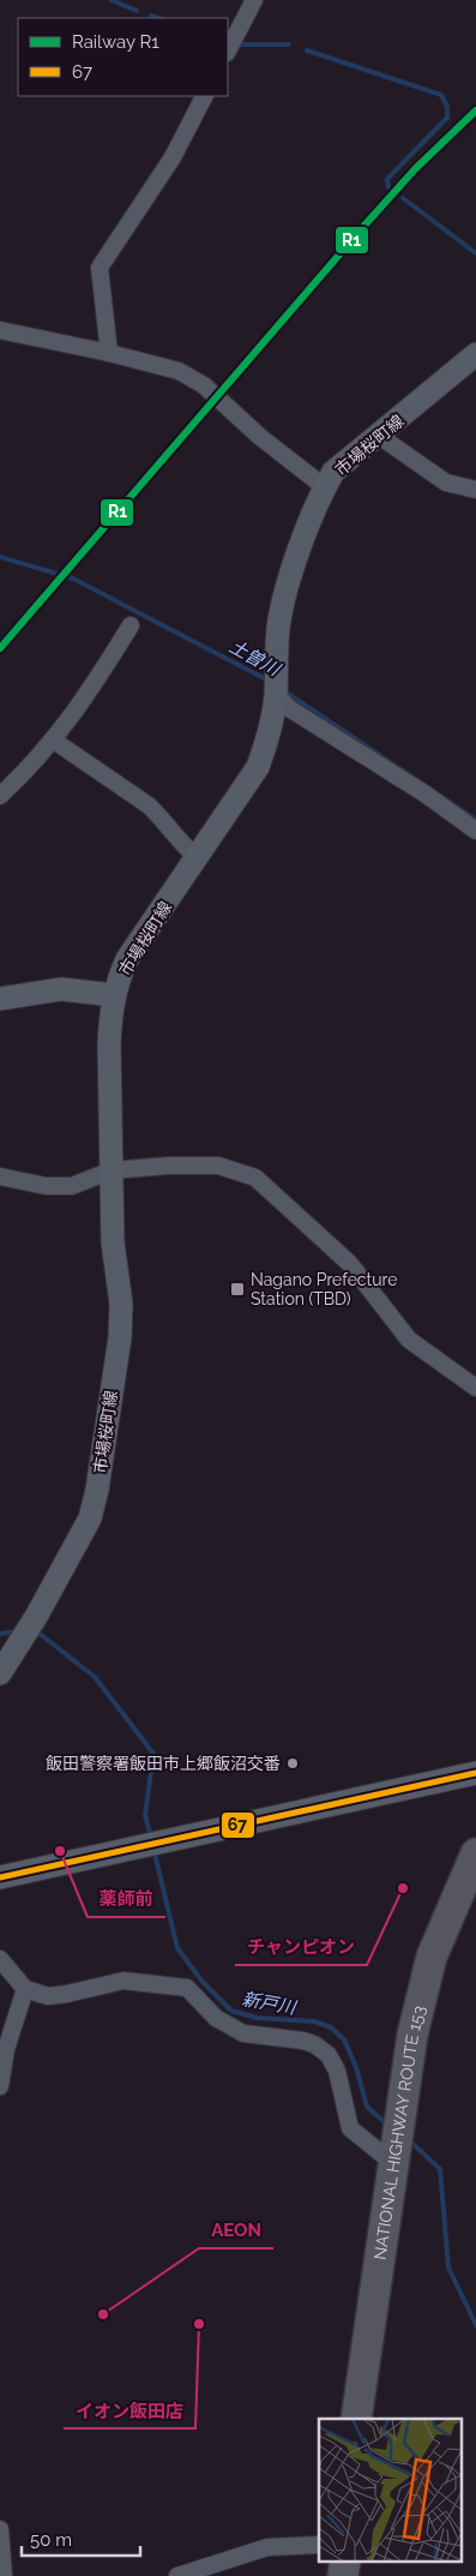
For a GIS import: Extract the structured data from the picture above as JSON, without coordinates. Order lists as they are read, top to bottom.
{
  "streets": {
    "highway": ["NATIONAL HIGHWAY ROUTE 153"],
    "main road": ["市場桜町線"]
  },
  "water": ["土曽川", "新戸川"],
  "places": {
    "transit": ["Nagano Prefecture Station (TBD)"],
    "other": [
      "飯田警察署飯田市上郷飯沼交番",
      "薬師前",
      "チャンピオン",
      "AEON",
      "イオン飯田店"
    ]
  },
  "lines": ["rail line R1", "transit line 67"],
  "legend": ["Railway R1", "67"],
  "scale_bar": "50 m"
}
